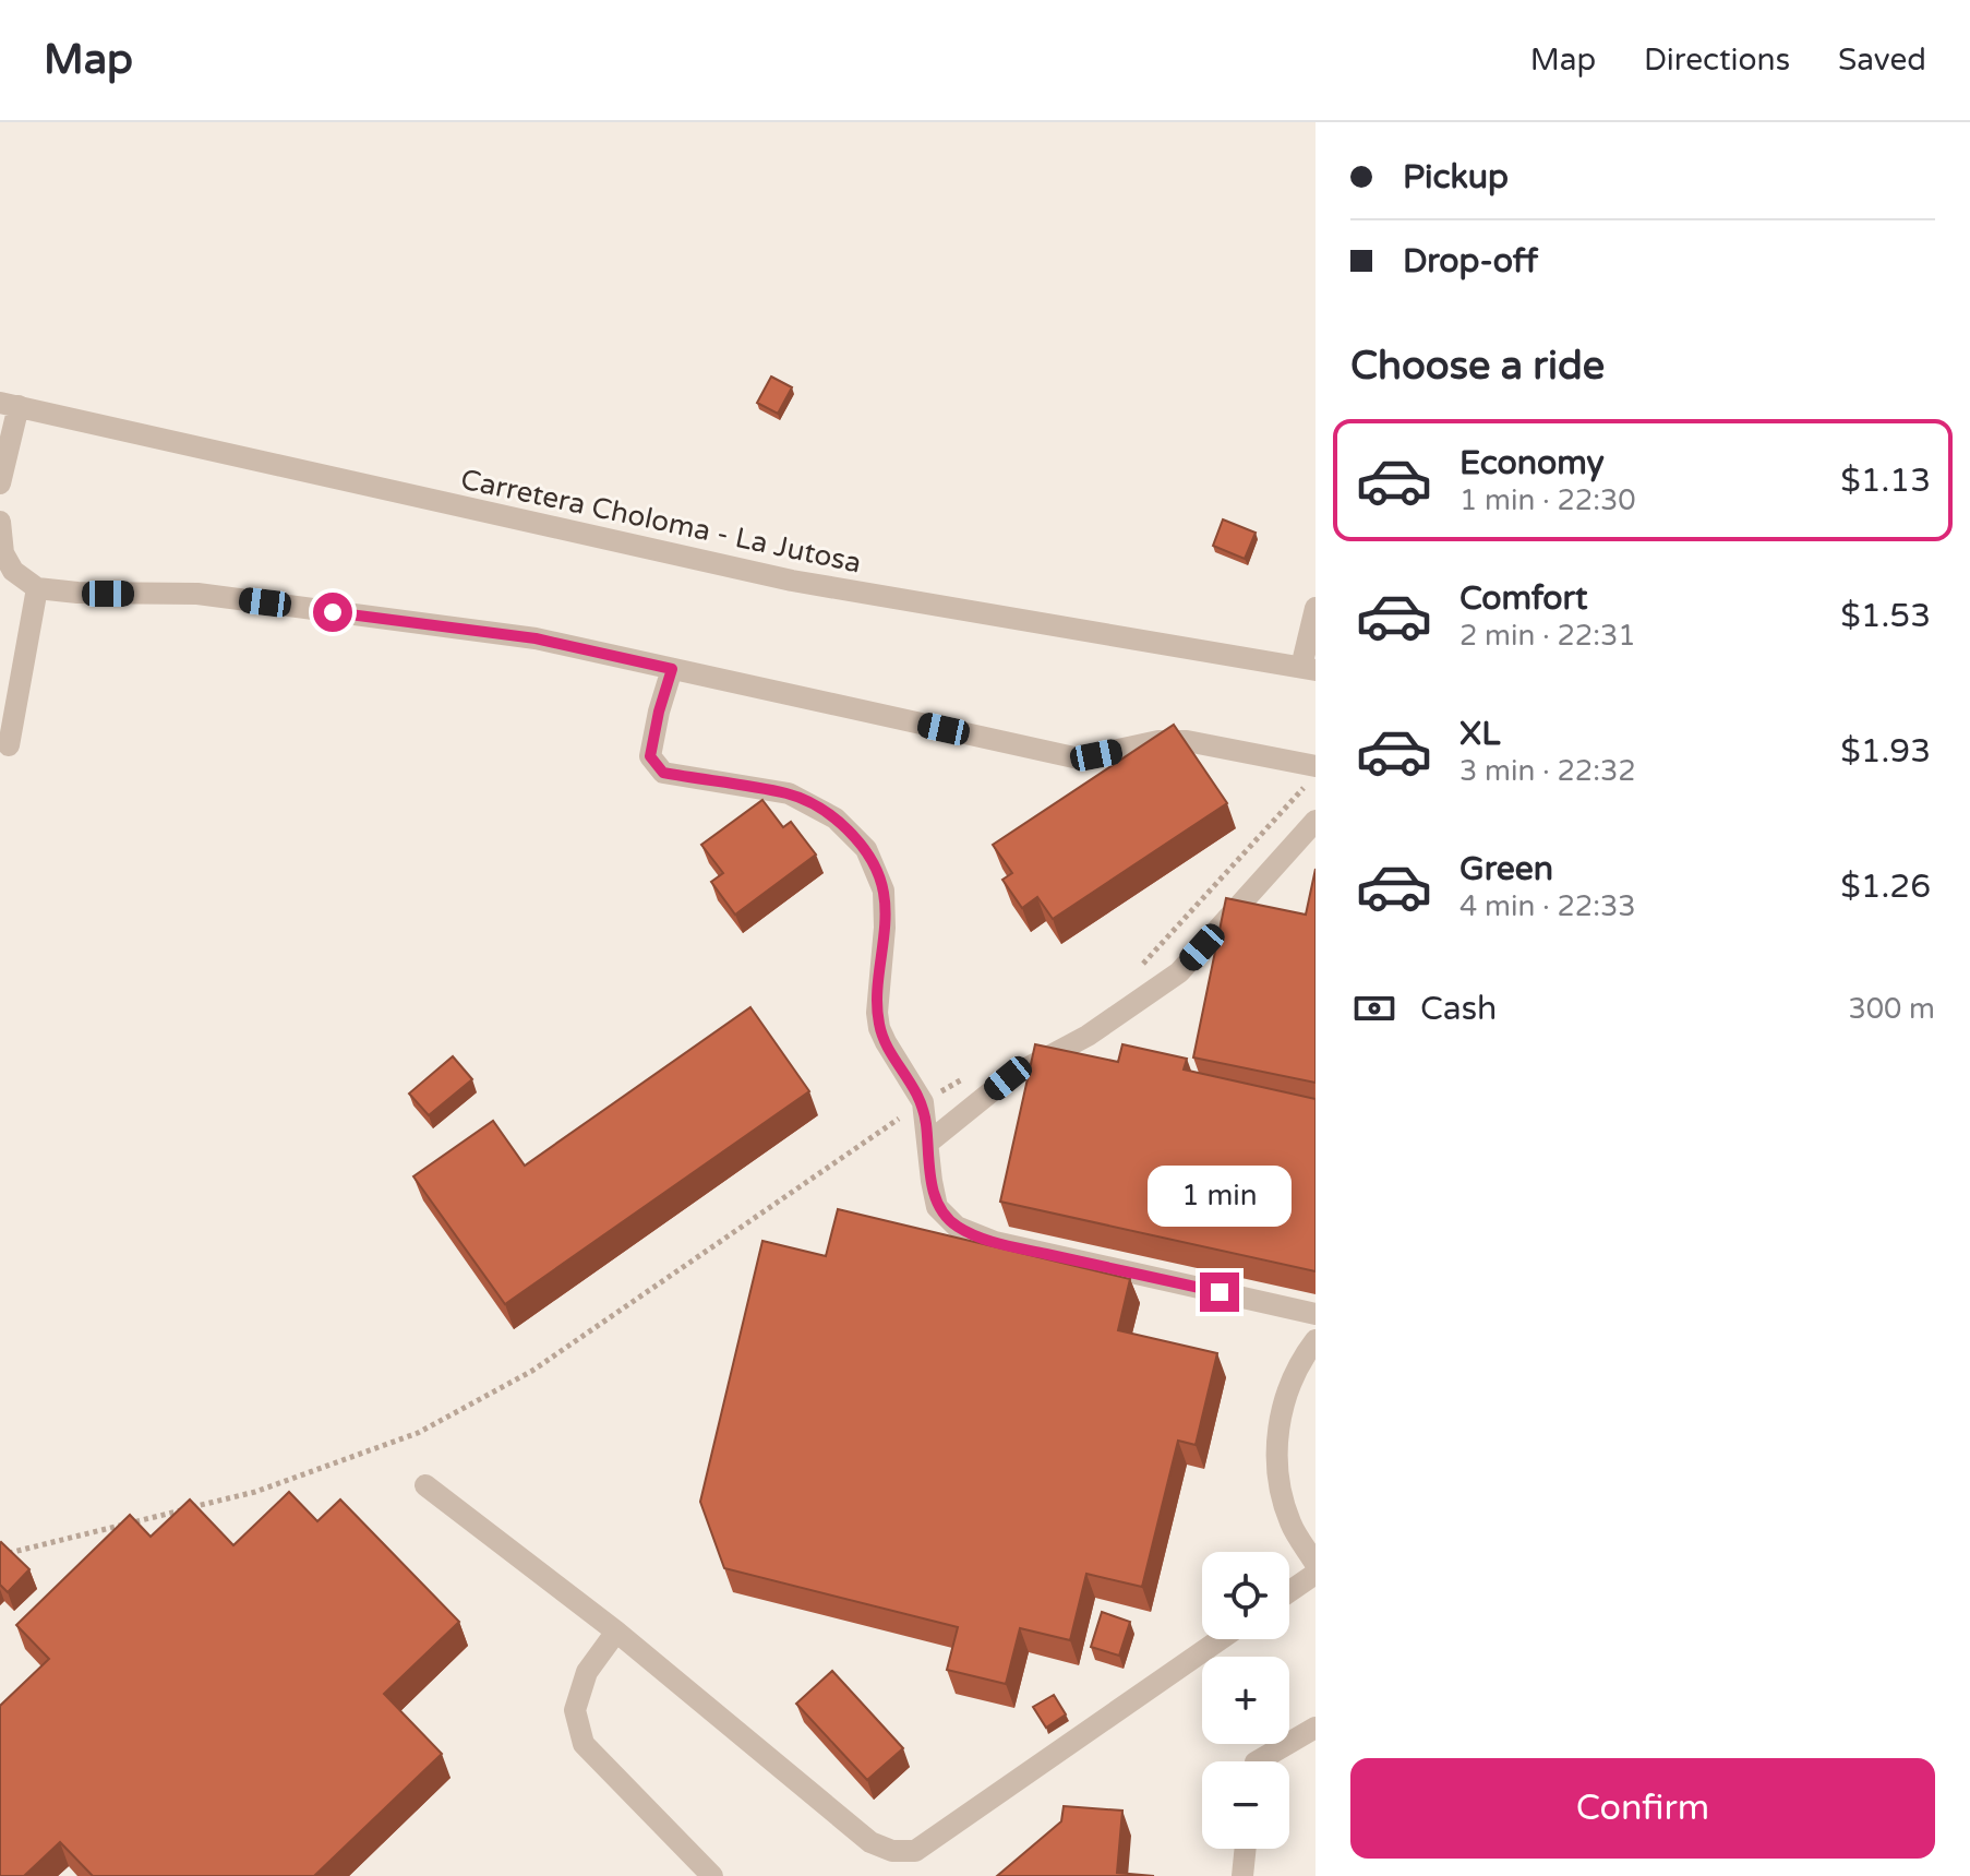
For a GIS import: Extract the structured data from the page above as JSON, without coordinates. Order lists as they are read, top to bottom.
{
  "streets": {
    "street": ["Carretera Choloma - La Jutosa"]
  },
  "page": {
    "header": "Map",
    "nav": ["Map", "Directions", "Saved"],
    "banner": ["Pickup", "Drop-off"],
    "heading": "Choose a ride",
    "list": [
      {
        "name": "Economy",
        "note": "1 min · 22:30",
        "value": "$1.13"
      },
      {
        "name": "Comfort",
        "note": "2 min · 22:31",
        "value": "$1.53"
      },
      {
        "name": "XL",
        "note": "3 min · 22:32",
        "value": "$1.93"
      },
      {
        "name": "Green",
        "note": "4 min · 22:33",
        "value": "$1.26"
      }
    ],
    "pay": ["Cash", "300 m"],
    "bubble": "1 min",
    "map_buttons": ["+", "−"],
    "buttons": "Confirm"
  }
}
